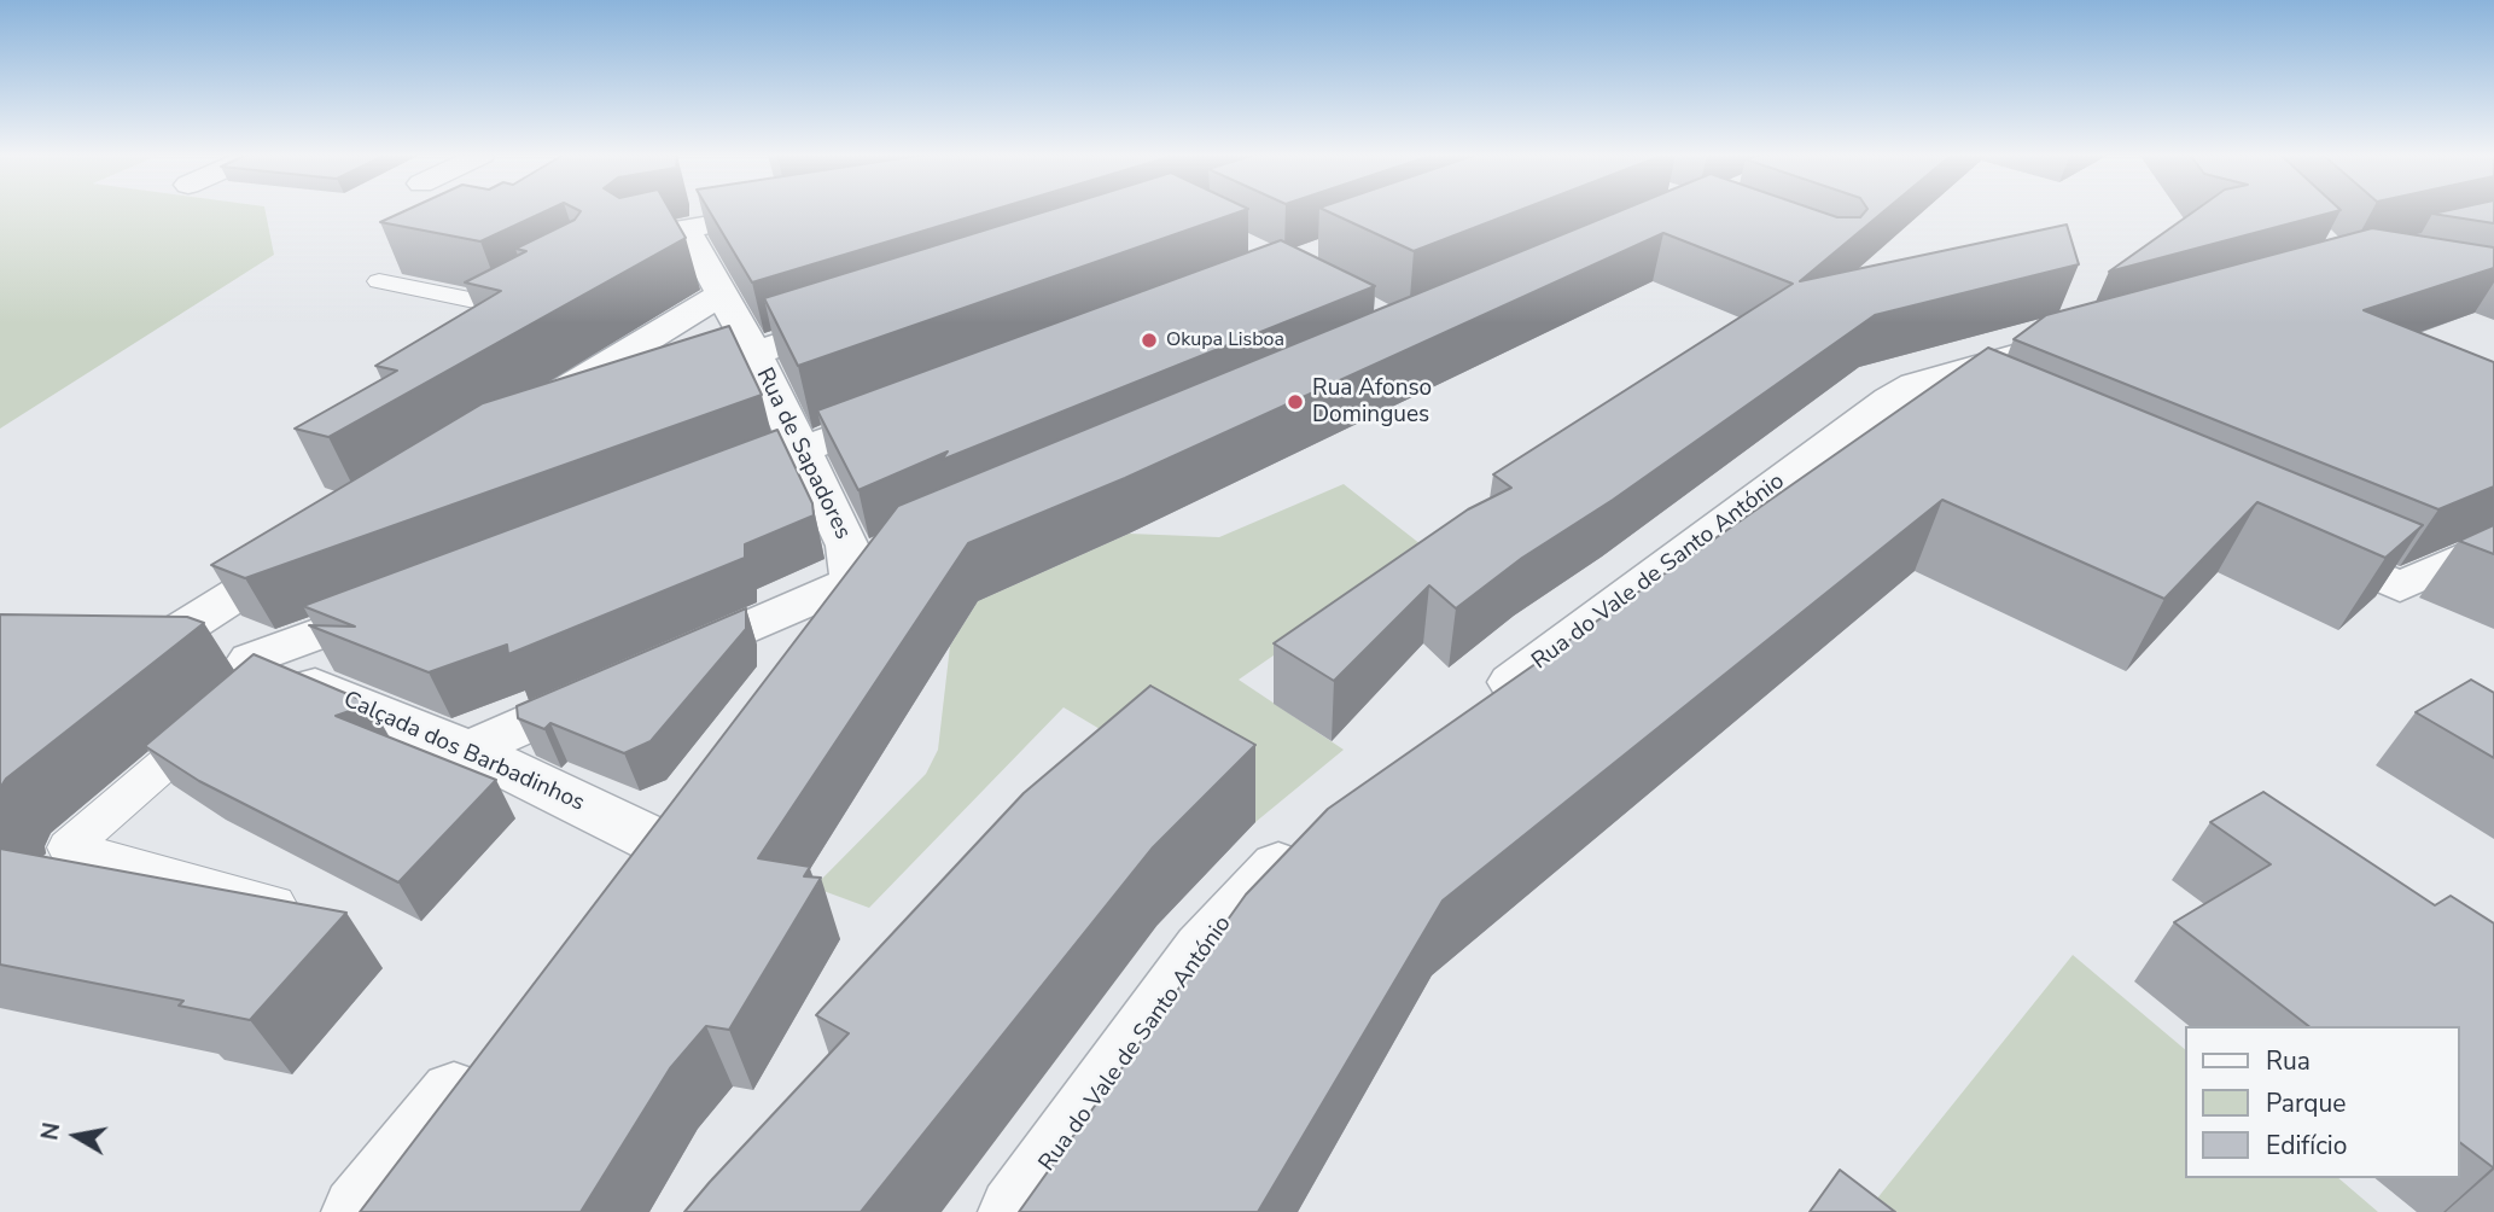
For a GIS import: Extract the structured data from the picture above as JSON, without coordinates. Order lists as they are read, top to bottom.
{
  "streets": {
    "street": ["Rua de Sapadores", "Rua do Vale de Santo António", "Calçada dos Barbadinhos"]
  },
  "places": ["Okupa Lisboa", "Rua Afonso Domingues"],
  "legend": ["Rua", "Parque", "Edifício"],
  "north": "left"
}
